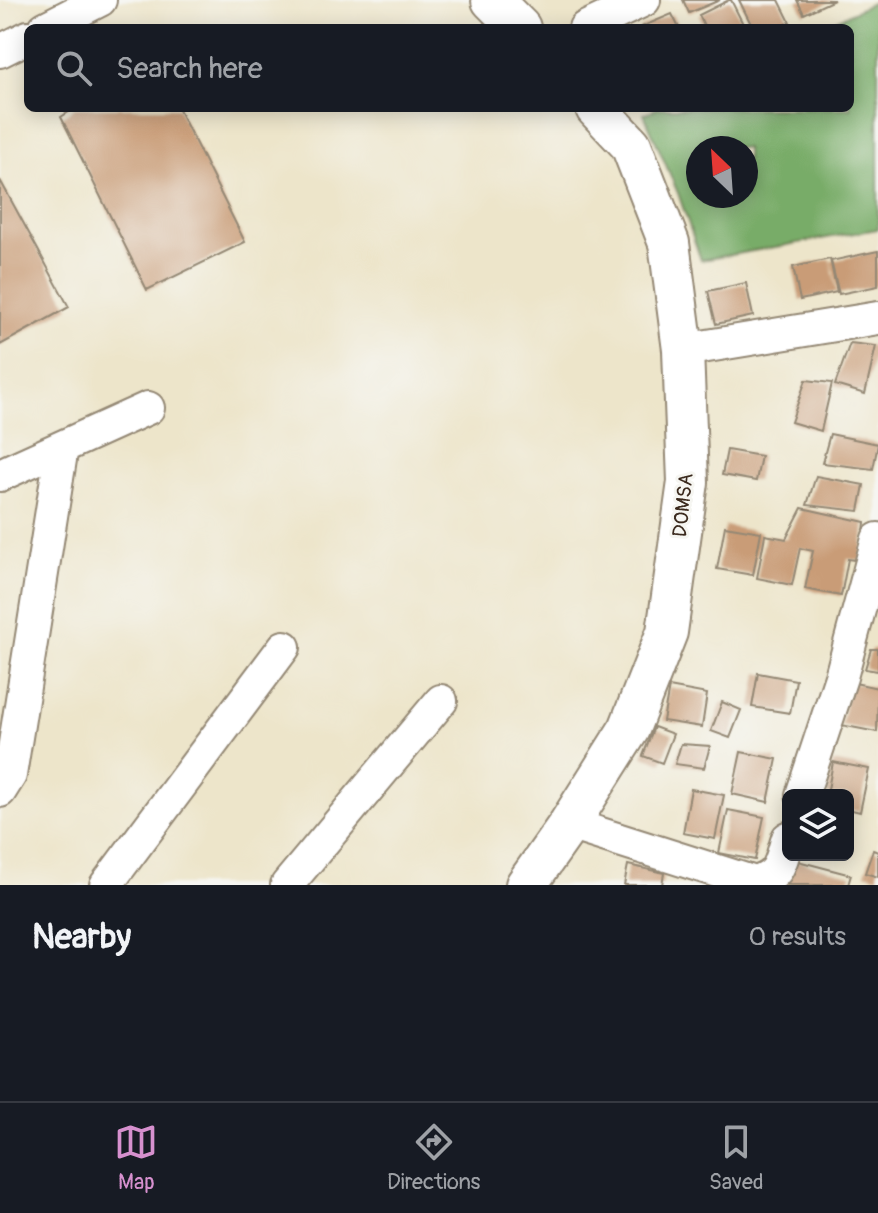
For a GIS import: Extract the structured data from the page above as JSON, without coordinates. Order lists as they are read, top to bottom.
{
  "streets": {
    "main road": ["DOMSA"]
  },
  "north": "top left",
  "page": {
    "search": "Search here",
    "heading": ["Nearby", "0 results"],
    "nav": ["Map", "Directions", "Saved"]
  }
}
